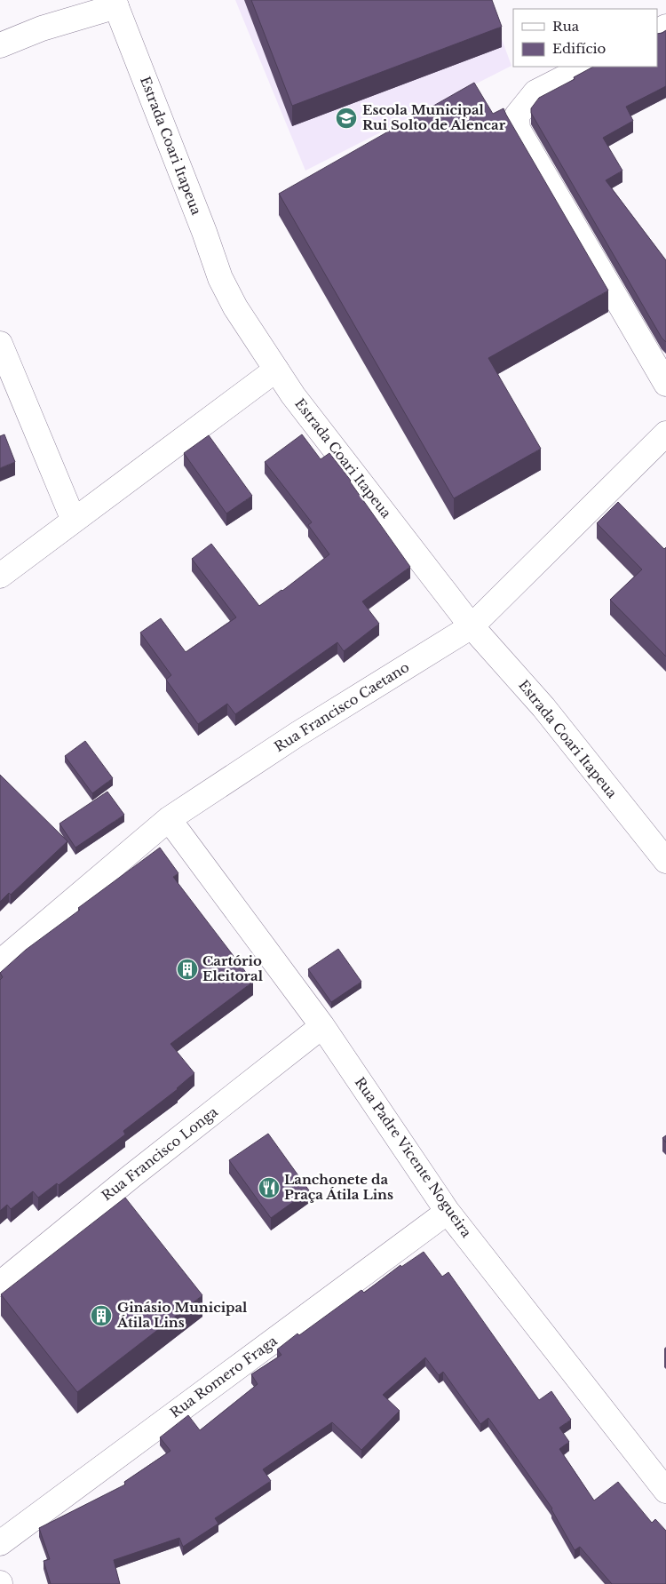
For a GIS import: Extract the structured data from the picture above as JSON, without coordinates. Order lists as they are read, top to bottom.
{
  "streets": {
    "street": [
      "Estrada Coari Itapeua",
      "Rua Francisco Caetano",
      "Rua Francisco Longa",
      "Rua Padre Vicente Nogueira",
      "Rua Romero Fraga"
    ]
  },
  "crossings": [
    ["Estrada Coari Itapeua", "Rua Francisco Caetano"],
    ["Rua Francisco Caetano", "Rua Padre Vicente Nogueira"],
    ["Rua Francisco Longa", "Rua Padre Vicente Nogueira"],
    ["Rua Padre Vicente Nogueira", "Rua Romero Fraga"]
  ],
  "places": {
    "school or university": ["Escola Municipal Rui Solto de Alencar"],
    "building": ["Cartório Eleitoral", "Ginásio Municipal Átila Lins"],
    "restaurant": ["Lanchonete da Praça Átila Lins"]
  },
  "legend": ["Rua", "Edifício"]
}
